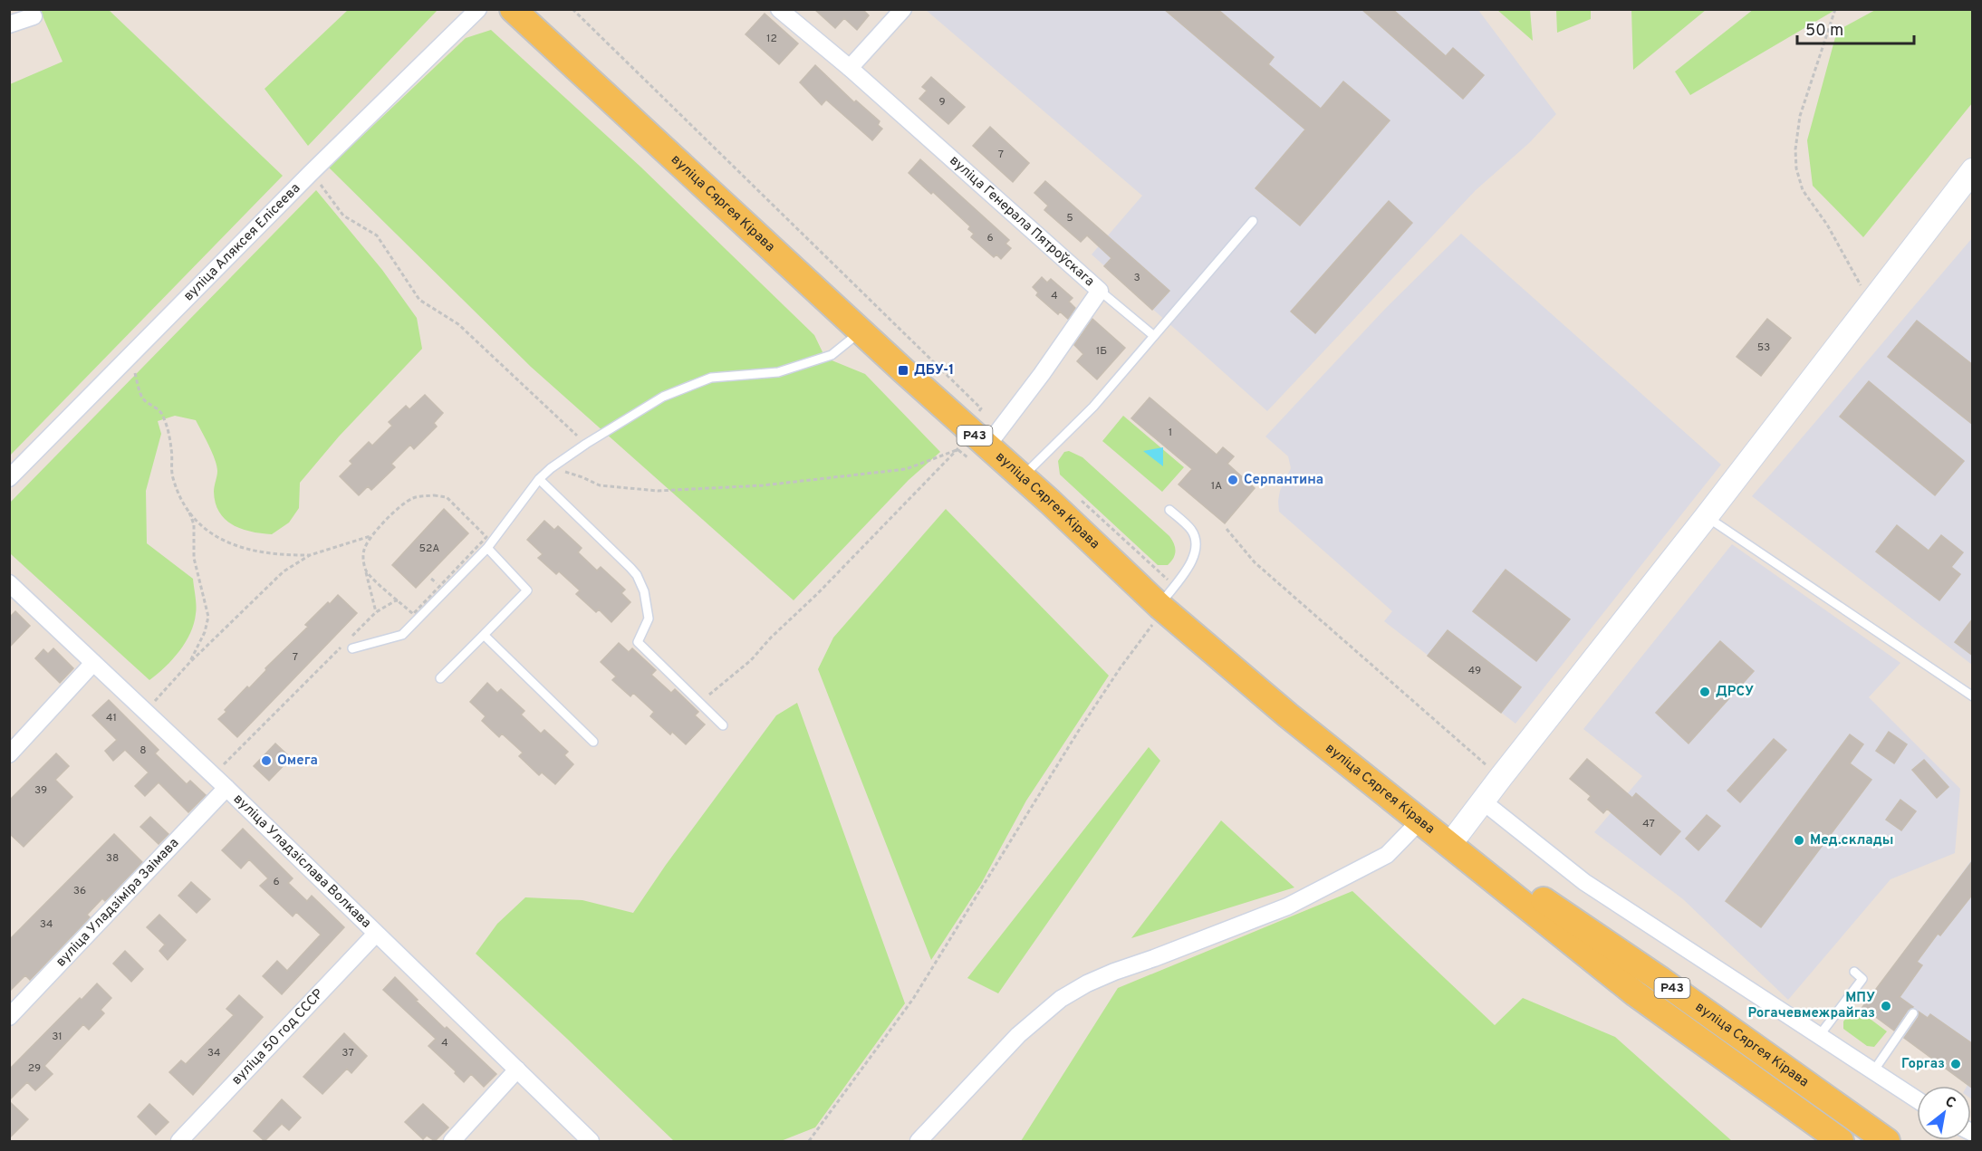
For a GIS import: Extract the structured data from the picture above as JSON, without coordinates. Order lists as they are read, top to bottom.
{
  "streets": {
    "main road": ["вуліца Сяргея Кірава", "Р43"],
    "street": [
      "вуліца Генерала Пятроўскага",
      "вуліца Аляксея Елісеева",
      "вуліца Уладзіслава Волкава",
      "вуліца Уладзіміра Заімава",
      "вуліца 50 год СССР"
    ]
  },
  "crossings": [
    ["вуліца Сяргея Кірава", "вуліца Генерала Пятроўскага"],
    ["вуліца Уладзіслава Волкава", "вуліца Уладзіміра Заімава"],
    ["вуліца Уладзіслава Волкава", "вуліца 50 год СССР"]
  ],
  "places": {
    "transit": ["ДБУ-1"],
    "other": [
      "Серпантина",
      "ДРСУ",
      "Омега",
      "Мед.склады",
      "МПУ Рогачевмежрайгаз",
      "Горгаз"
    ]
  },
  "house_numbers": [
    "12",
    "9",
    "7",
    "5",
    "6",
    "3",
    "4",
    "53",
    "1Б",
    "1",
    "1А",
    "52А",
    "7",
    "49",
    "41",
    "8",
    "39",
    "47",
    "38",
    "6",
    "36",
    "34",
    "31",
    "4",
    "34",
    "37",
    "29"
  ],
  "scale_bar": "50 m",
  "north": "top right"
}
